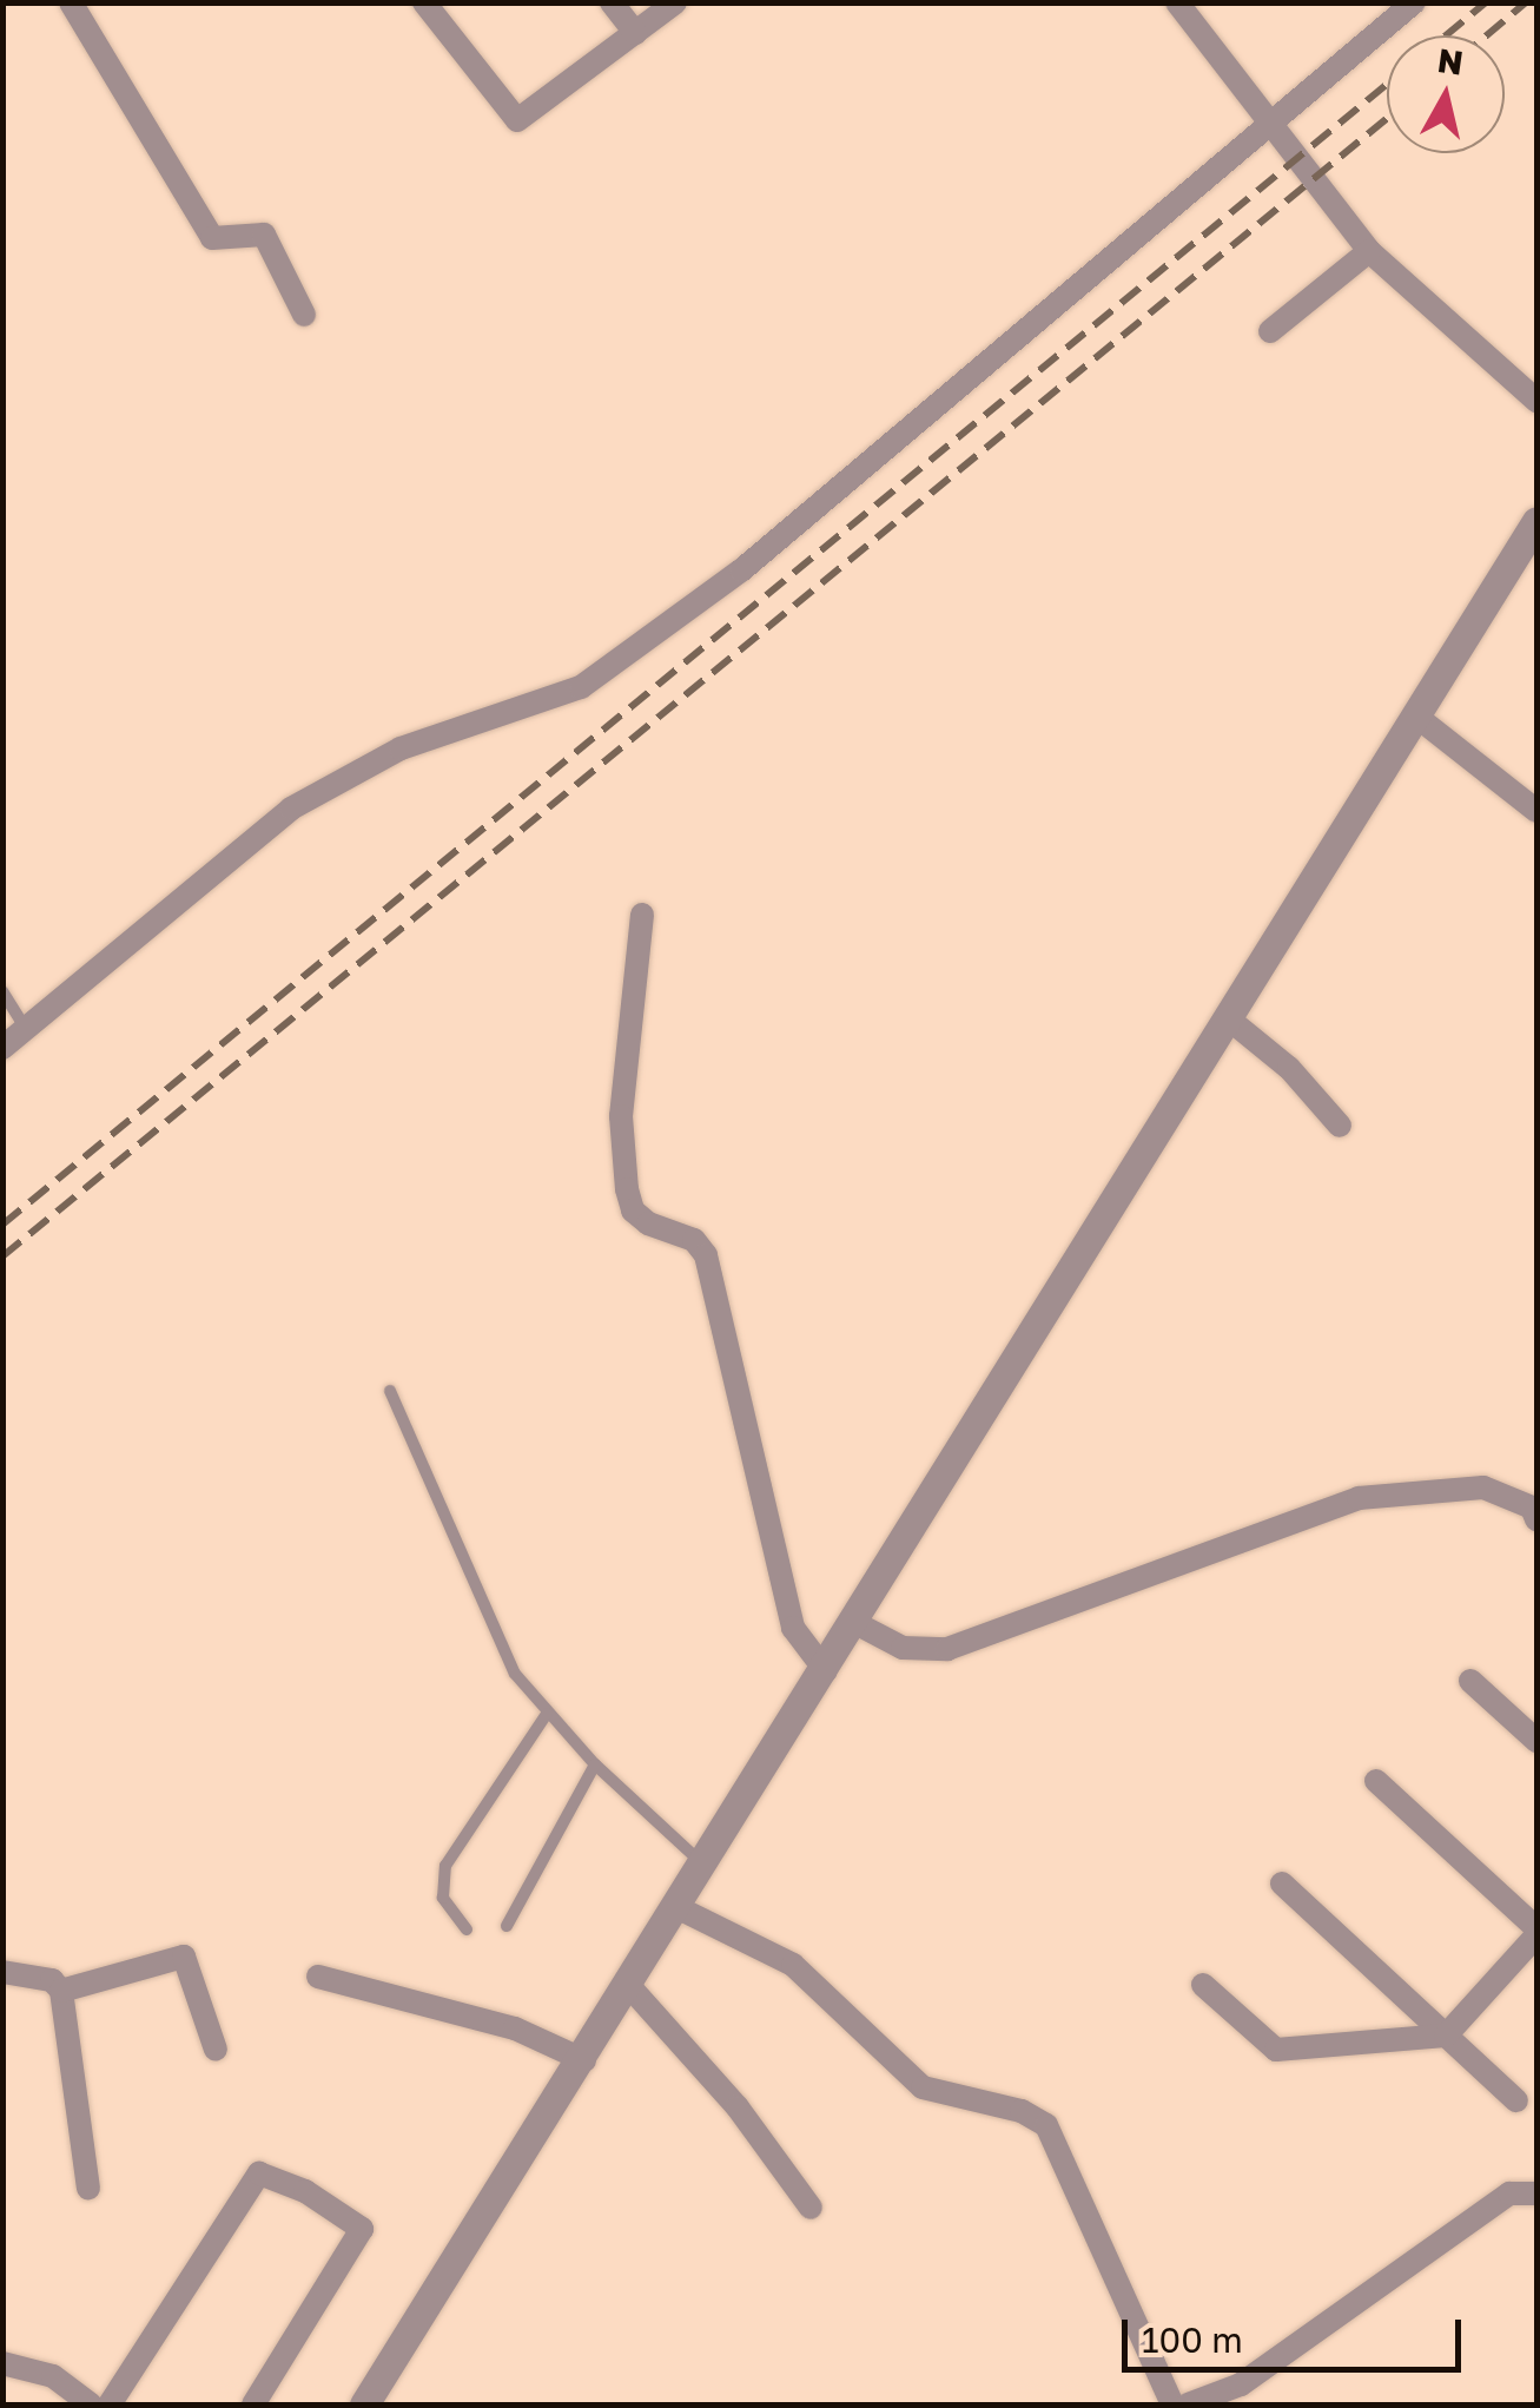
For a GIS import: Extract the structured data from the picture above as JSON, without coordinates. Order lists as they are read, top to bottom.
{
  "scale_bar": "100 m",
  "north": "top"
}
